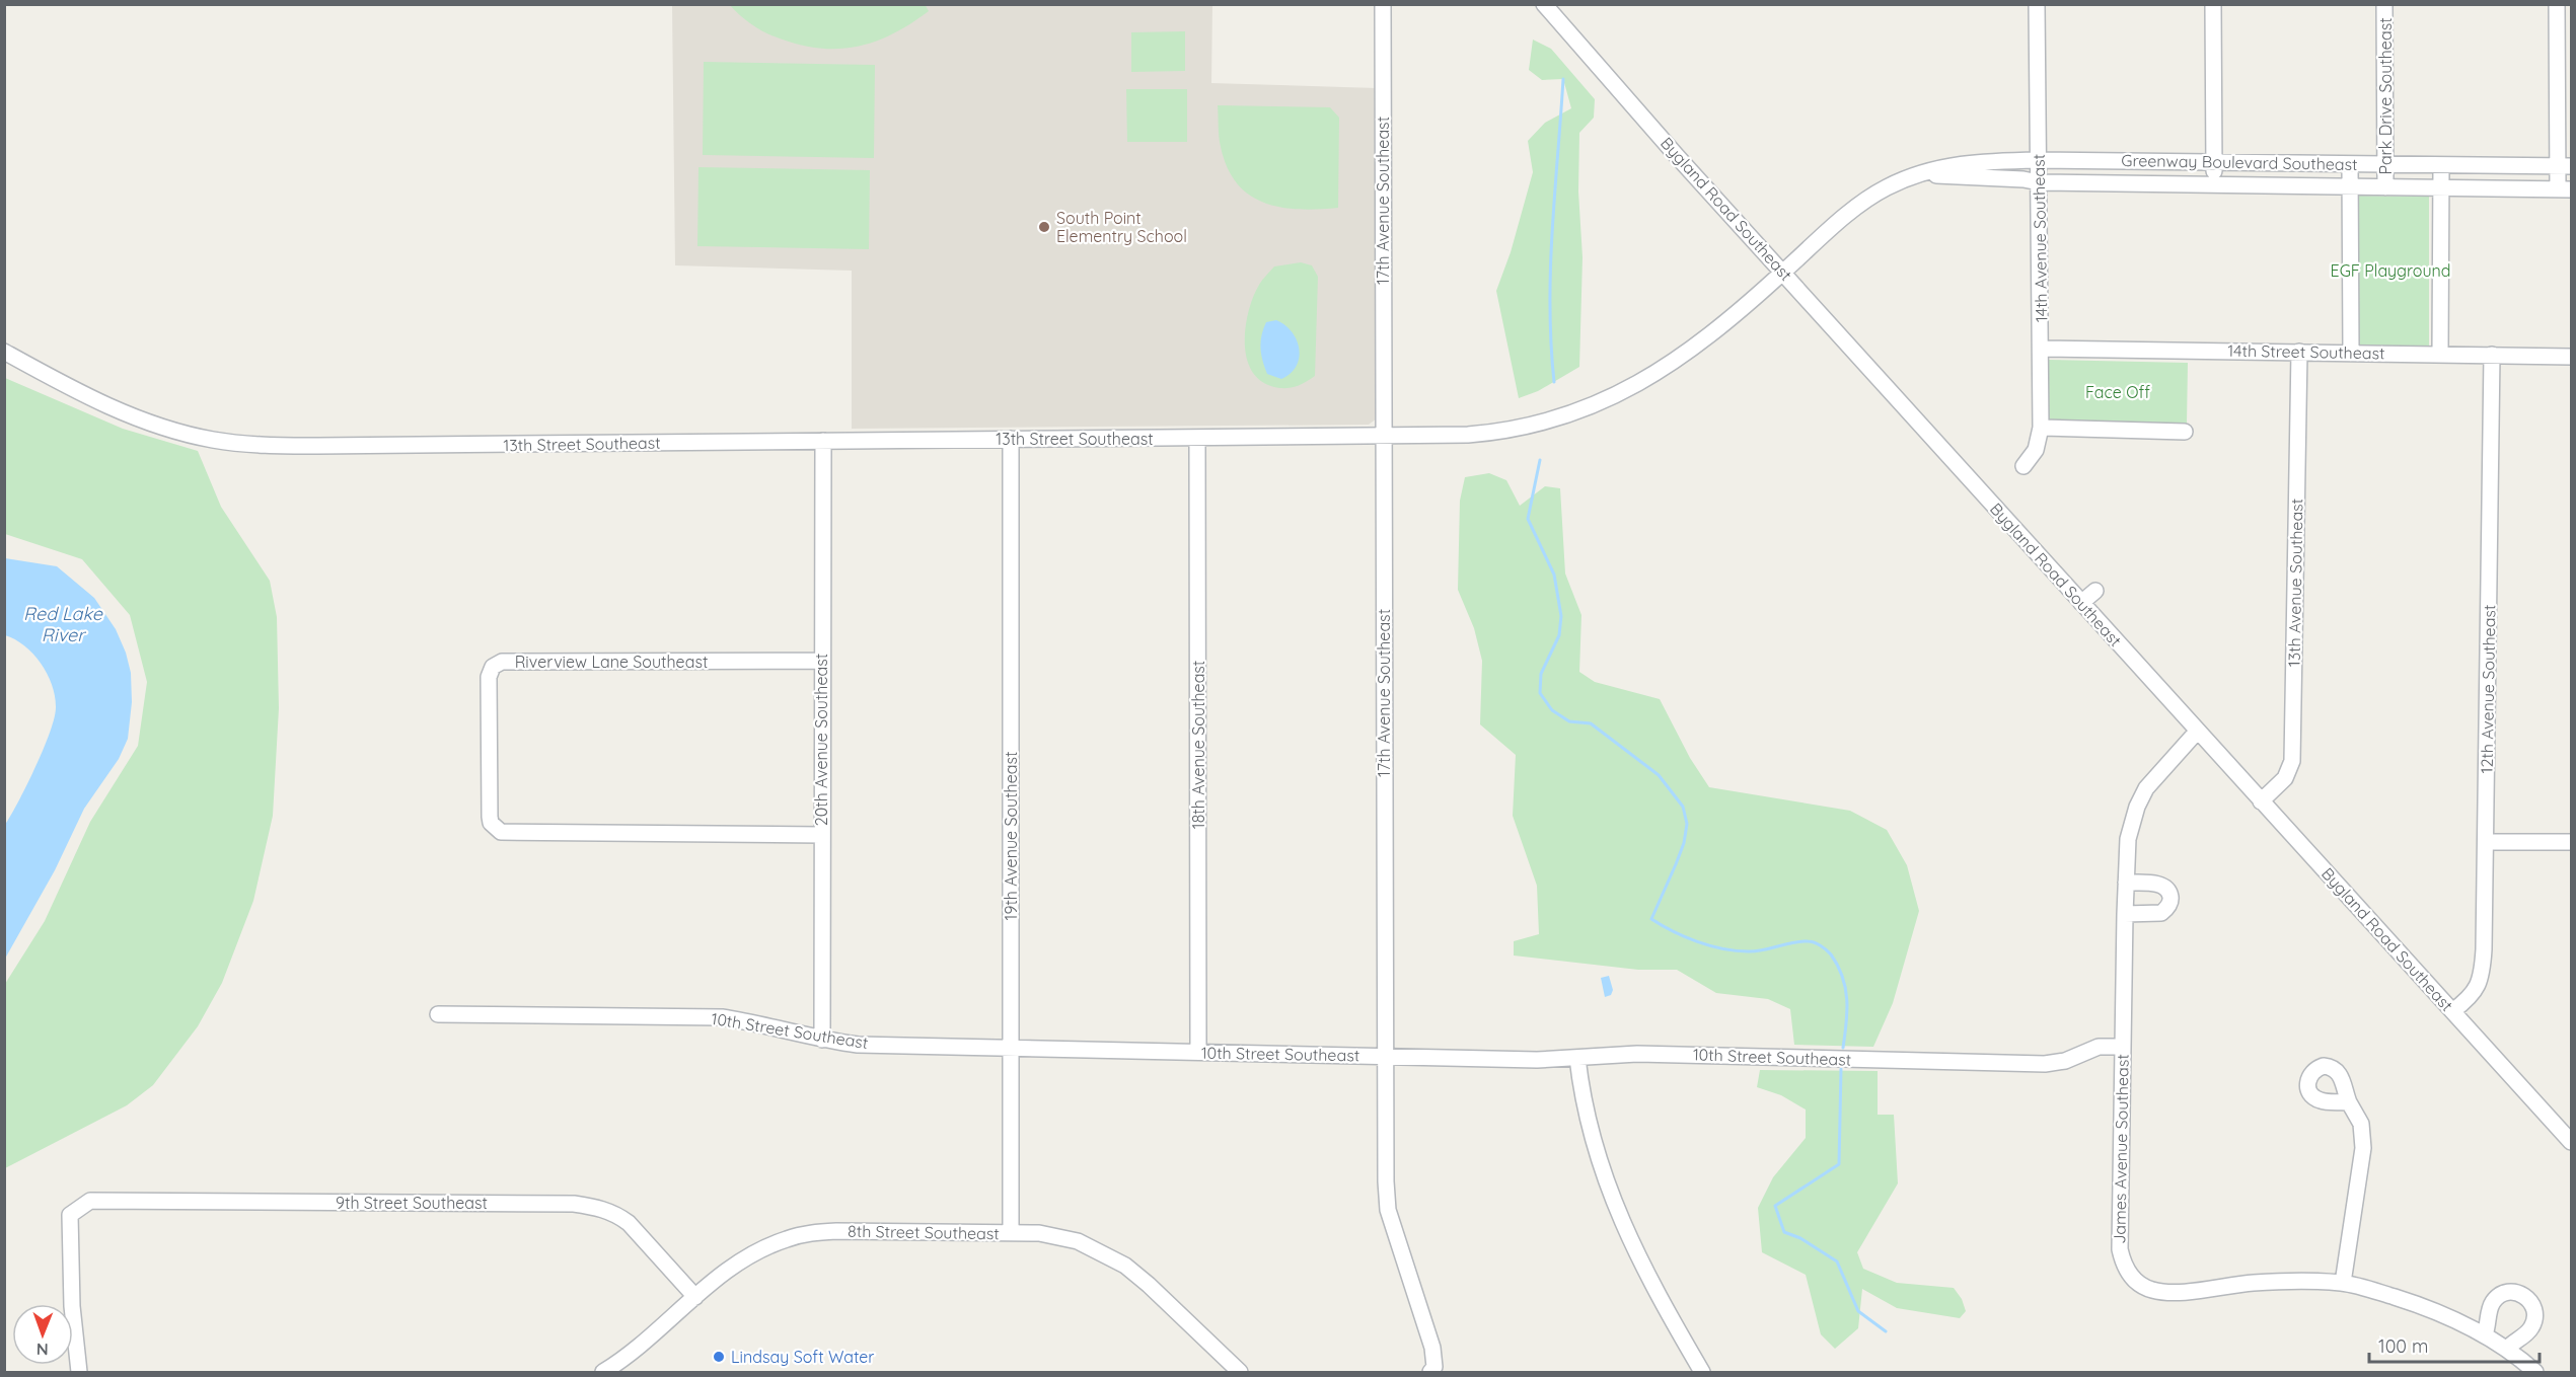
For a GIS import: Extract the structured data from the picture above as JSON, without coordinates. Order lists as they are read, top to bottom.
{
  "streets": {
    "street": [
      "Park Drive Southeast",
      "Greenway Boulevard Southeast",
      "17th Avenue Southeast",
      "Bygland Road Southeast",
      "14th Avenue Southeast",
      "14th Street Southeast",
      "13th Street Southeast",
      "13th Avenue Southeast",
      "Riverview Lane Southeast",
      "12th Avenue Southeast",
      "20th Avenue Southeast",
      "18th Avenue Southeast",
      "19th Avenue Southeast",
      "10th Street Southeast",
      "James Avenue Southeast",
      "9th Street Southeast",
      "8th Street Southeast"
    ]
  },
  "crossings": [
    ["Park Drive Southeast", "Greenway Boulevard Southeast"],
    ["Greenway Boulevard Southeast", "Bygland Road Southeast"],
    ["Greenway Boulevard Southeast", "14th Avenue Southeast"],
    ["Greenway Boulevard Southeast", "13th Street Southeast"],
    ["17th Avenue Southeast", "13th Street Southeast"],
    ["17th Avenue Southeast", "10th Street Southeast"],
    ["Bygland Road Southeast", "13th Street Southeast"],
    ["Bygland Road Southeast", "13th Avenue Southeast"],
    ["Bygland Road Southeast", "12th Avenue Southeast"],
    ["Bygland Road Southeast", "James Avenue Southeast"],
    ["14th Avenue Southeast", "14th Street Southeast"],
    ["14th Street Southeast", "13th Avenue Southeast"],
    ["14th Street Southeast", "12th Avenue Southeast"],
    ["13th Street Southeast", "20th Avenue Southeast"],
    ["13th Street Southeast", "18th Avenue Southeast"],
    ["13th Street Southeast", "19th Avenue Southeast"],
    ["Riverview Lane Southeast", "20th Avenue Southeast"],
    ["20th Avenue Southeast", "10th Street Southeast"],
    ["18th Avenue Southeast", "10th Street Southeast"],
    ["19th Avenue Southeast", "10th Street Southeast"],
    ["19th Avenue Southeast", "8th Street Southeast"],
    ["10th Street Southeast", "James Avenue Southeast"],
    ["9th Street Southeast", "8th Street Southeast"]
  ],
  "water": ["Red Lake River"],
  "parks": ["EGF Playground", "Face Off"],
  "places": ["South Point Elementry School", "Lindsay Soft Water"],
  "scale_bar": "100 m",
  "north": "bottom"
}
